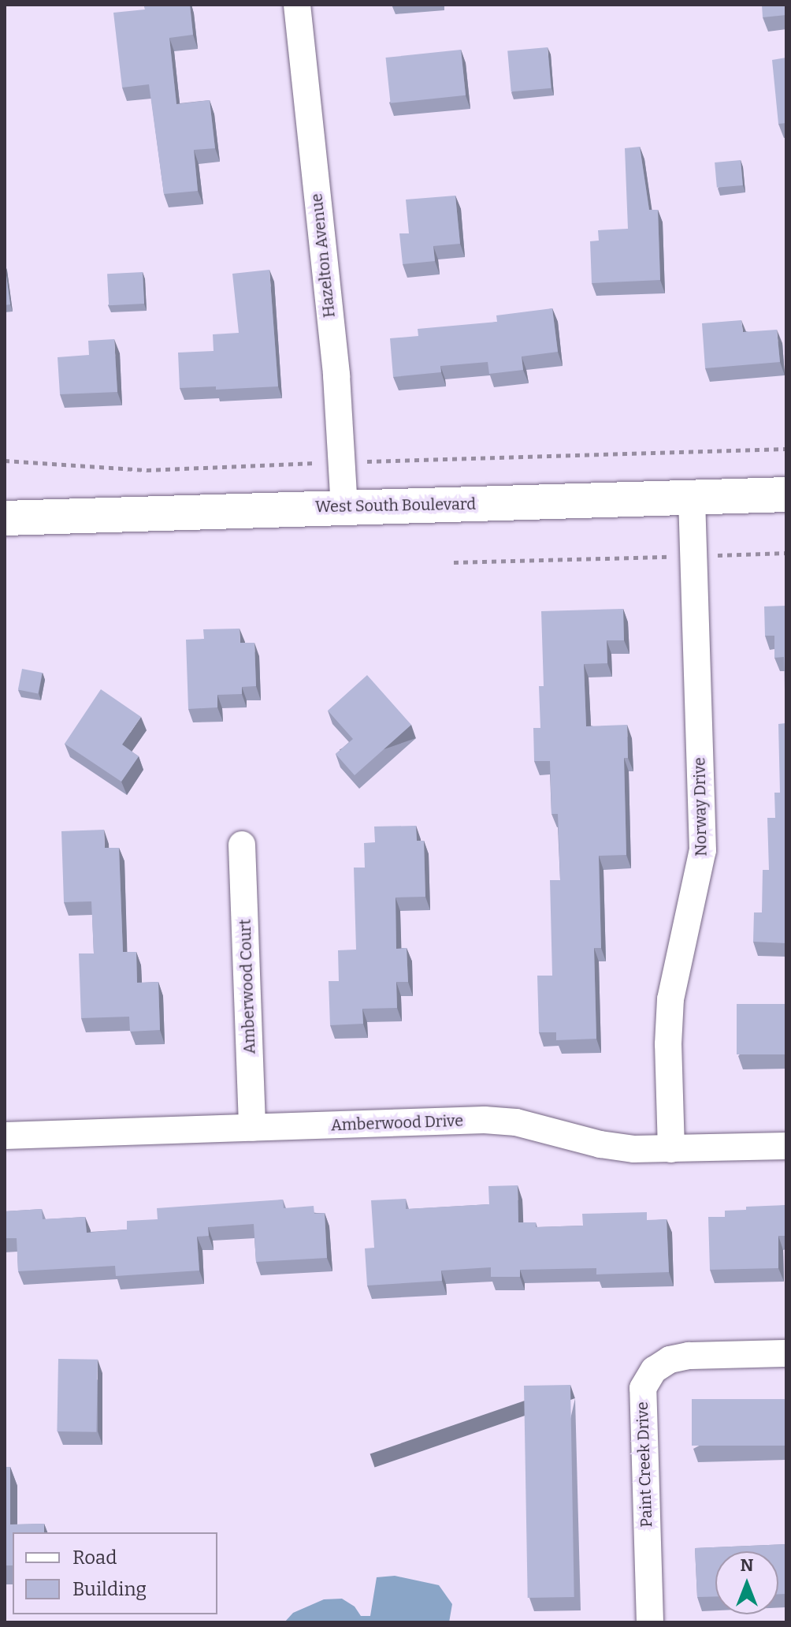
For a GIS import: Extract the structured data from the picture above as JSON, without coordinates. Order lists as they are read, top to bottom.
{
  "streets": {
    "street": [
      "Hazelton Avenue",
      "West South Boulevard",
      "Norway Drive",
      "Amberwood Court",
      "Amberwood Drive",
      "Paint Creek Drive"
    ]
  },
  "crossings": [
    ["Hazelton Avenue", "West South Boulevard"],
    ["West South Boulevard", "Norway Drive"],
    ["Norway Drive", "Amberwood Drive"],
    ["Amberwood Court", "Amberwood Drive"]
  ],
  "legend": ["Road", "Building"],
  "north": "top"
}
